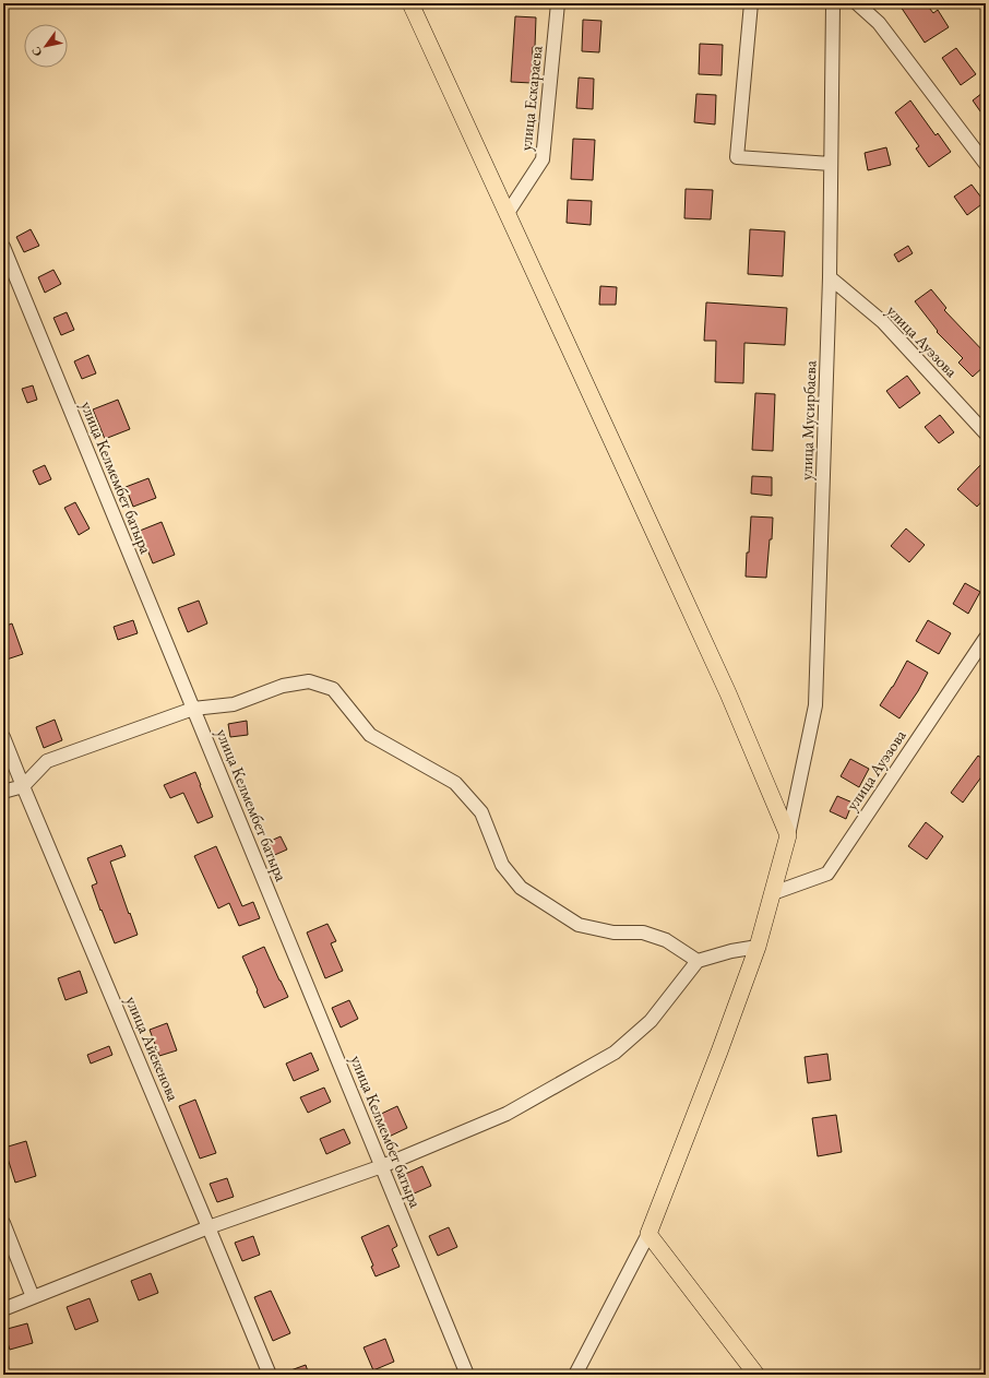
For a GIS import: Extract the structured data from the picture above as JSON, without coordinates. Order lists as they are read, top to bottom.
{
  "streets": {
    "street": [
      "улица Ескараева",
      "улица Ауэзова",
      "улица Мусирбаева",
      "улица Келмембет батыра",
      "улица Айекенова"
    ]
  },
  "crossings": [
    ["улица Ауэзова", "улица Мусирбаева"]
  ],
  "north": "bottom left"
}
